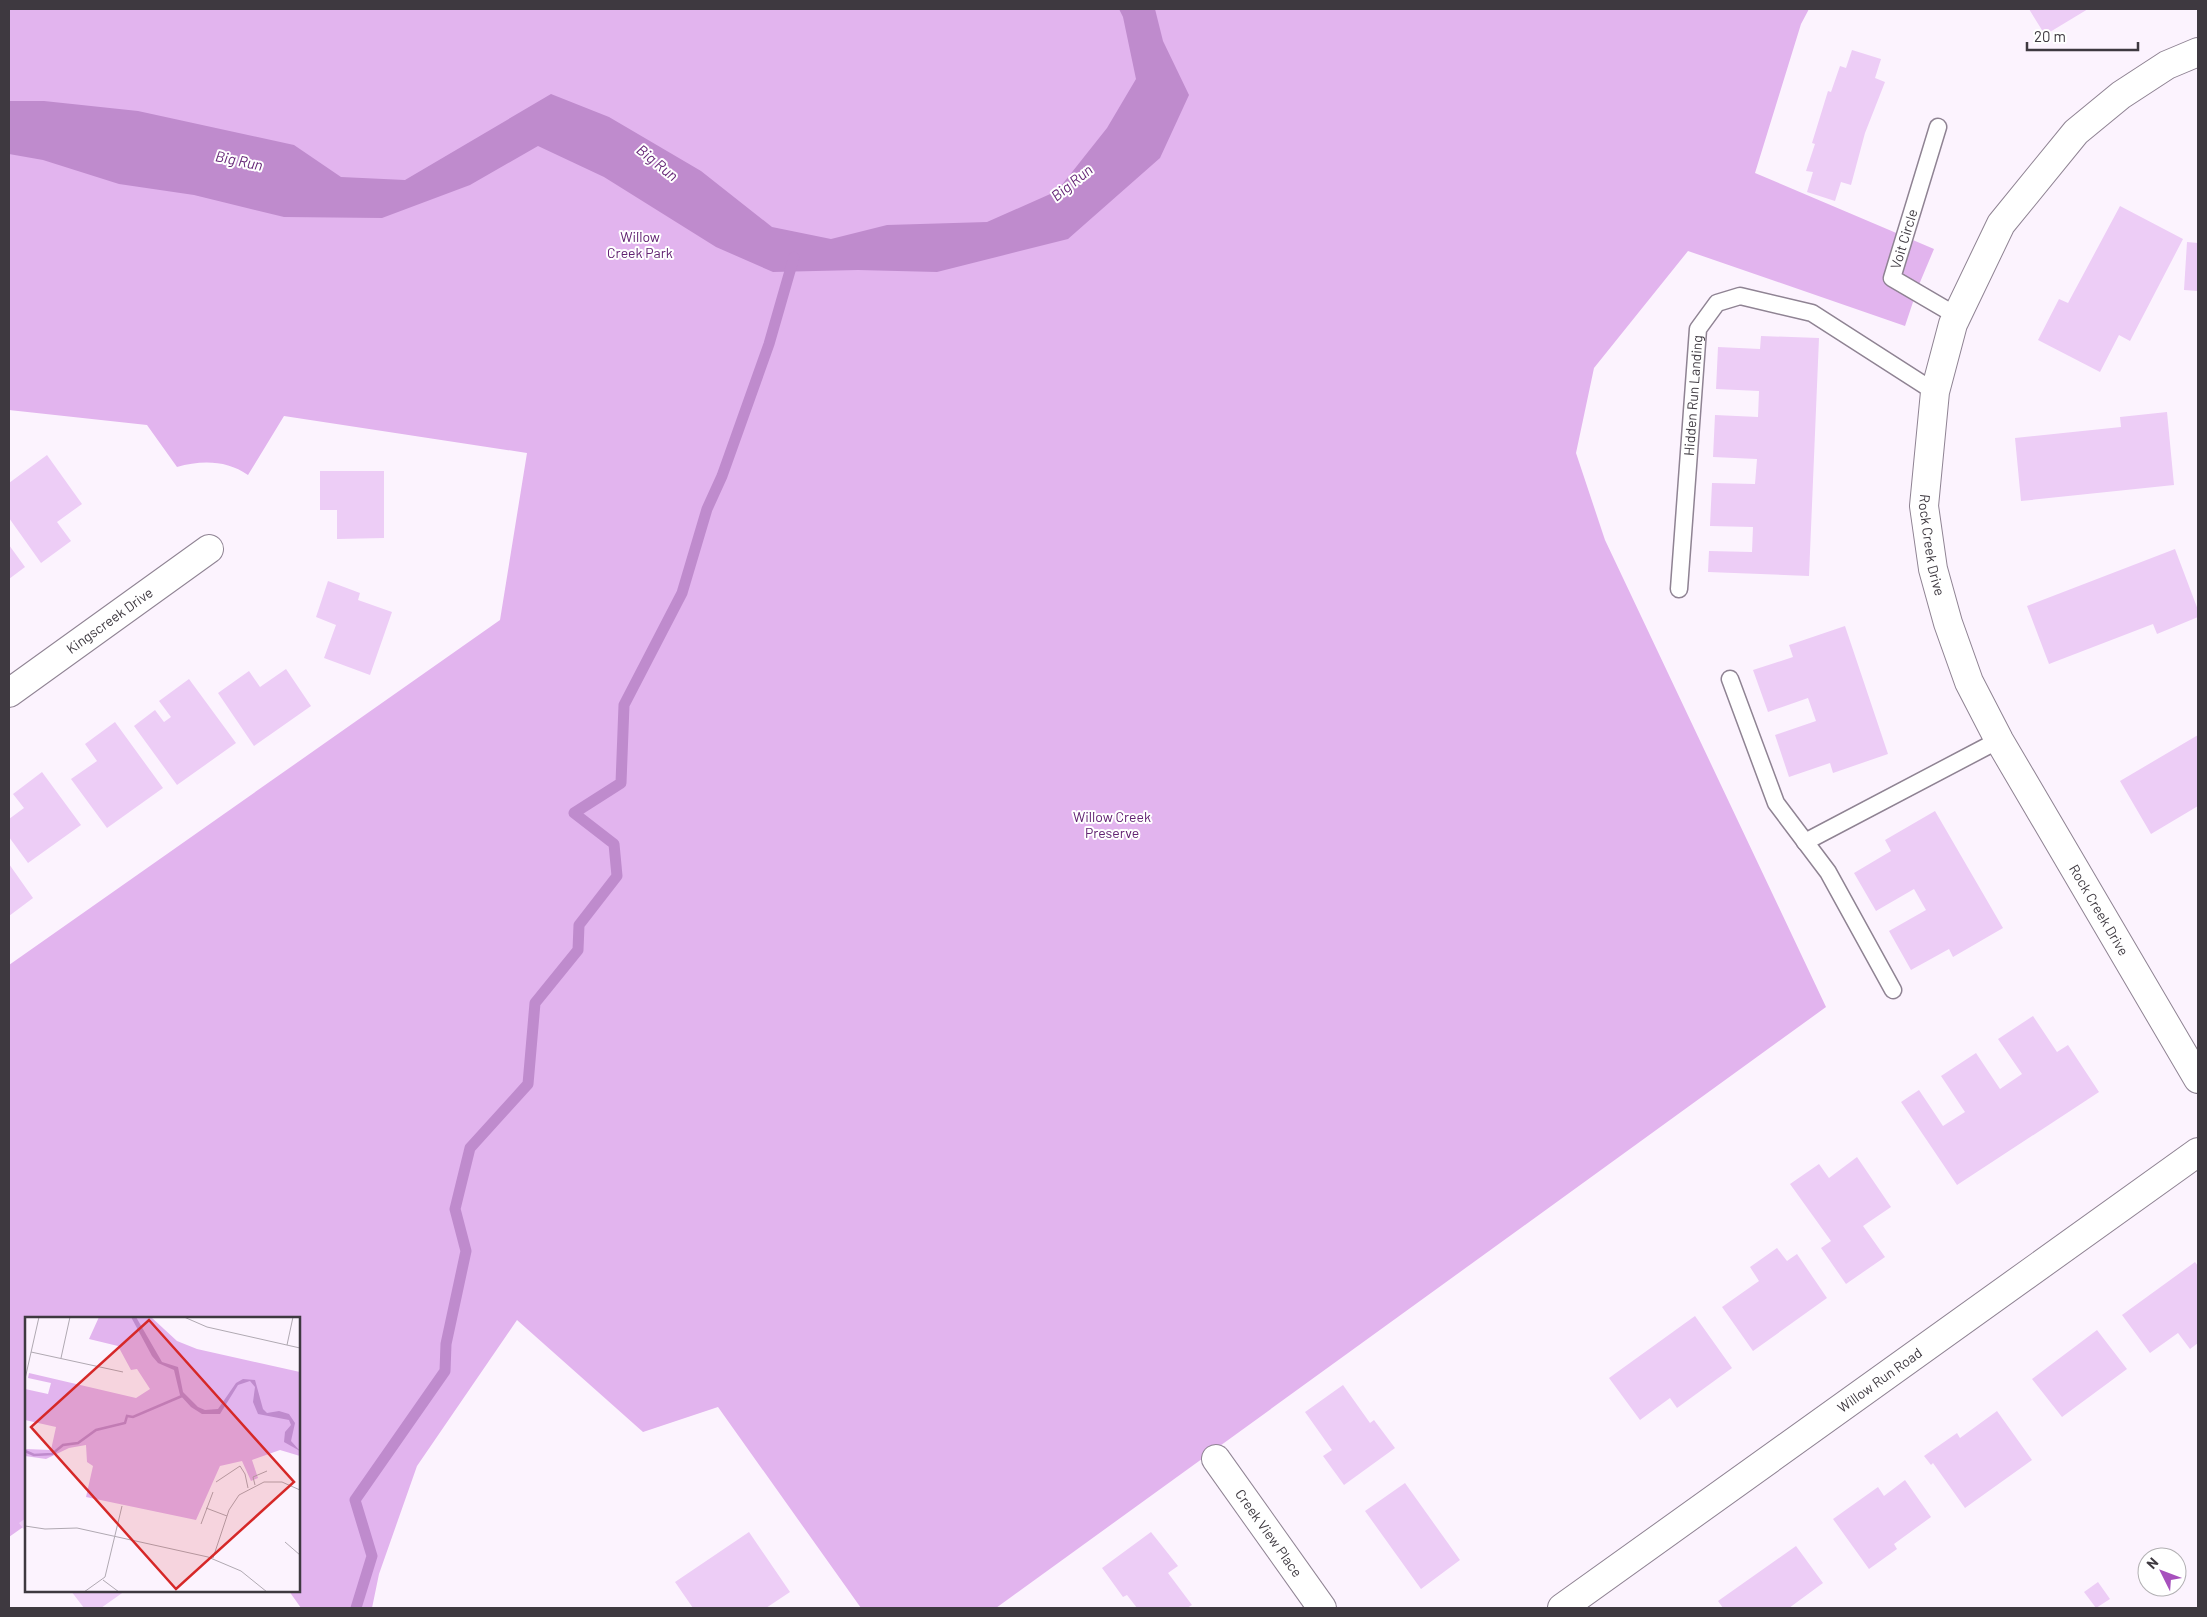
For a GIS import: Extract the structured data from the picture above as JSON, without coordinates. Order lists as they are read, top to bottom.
{
  "streets": {
    "street": [
      "Rock Creek Drive",
      "Kingscreek Drive",
      "Willow Run Road",
      "Creek View Place"
    ],
    "lane": ["Voit Circle", "Hidden Run Landing"]
  },
  "crossings": [
    ["Voit Circle", "Rock Creek Drive"],
    ["Hidden Run Landing", "Rock Creek Drive"]
  ],
  "water": ["Big Run"],
  "parks": ["Willow Creek Park", "Willow Creek Preserve"],
  "scale_bar": "20 m",
  "north": "top left"
}
